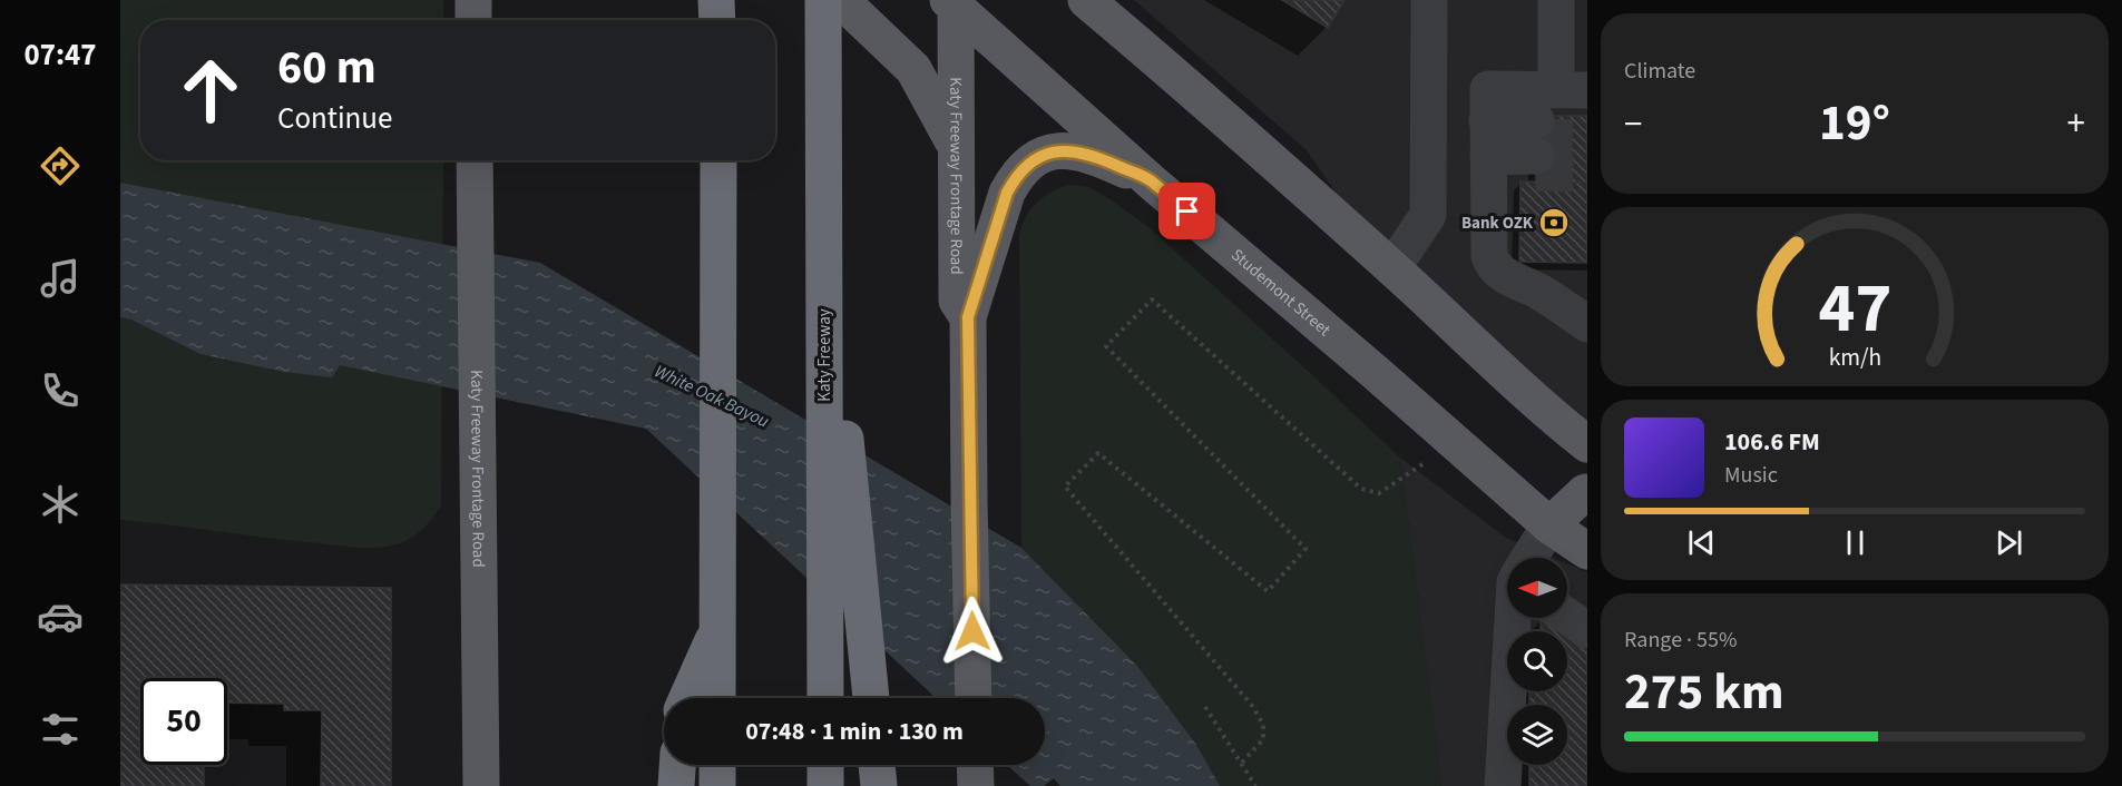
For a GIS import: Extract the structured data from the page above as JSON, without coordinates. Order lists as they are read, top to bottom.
{
  "streets": {
    "highway": ["Katy Freeway"],
    "main road": ["Katy Freeway Frontage Road", "Studemont Street"]
  },
  "crossings": [
    ["Katy Freeway Frontage Road", "Studemont Street"]
  ],
  "water": ["White Oak Bayou"],
  "places": {
    "bank": ["Bank OZK"]
  },
  "north": "left",
  "page": {
    "tabs": "07:47",
    "tile": [
      "Climate",
      ["Range · 55%", "275 km"]
    ],
    "turn": ["60 m", "Continue"],
    "heat": ["−", "19°", "+"],
    "song": ["106.6 FM", "Music"],
    "limit": "50",
    "trip": "07:48 · 1 min · 130 m",
    "gauge": ["47", "km/h"]
  }
}
